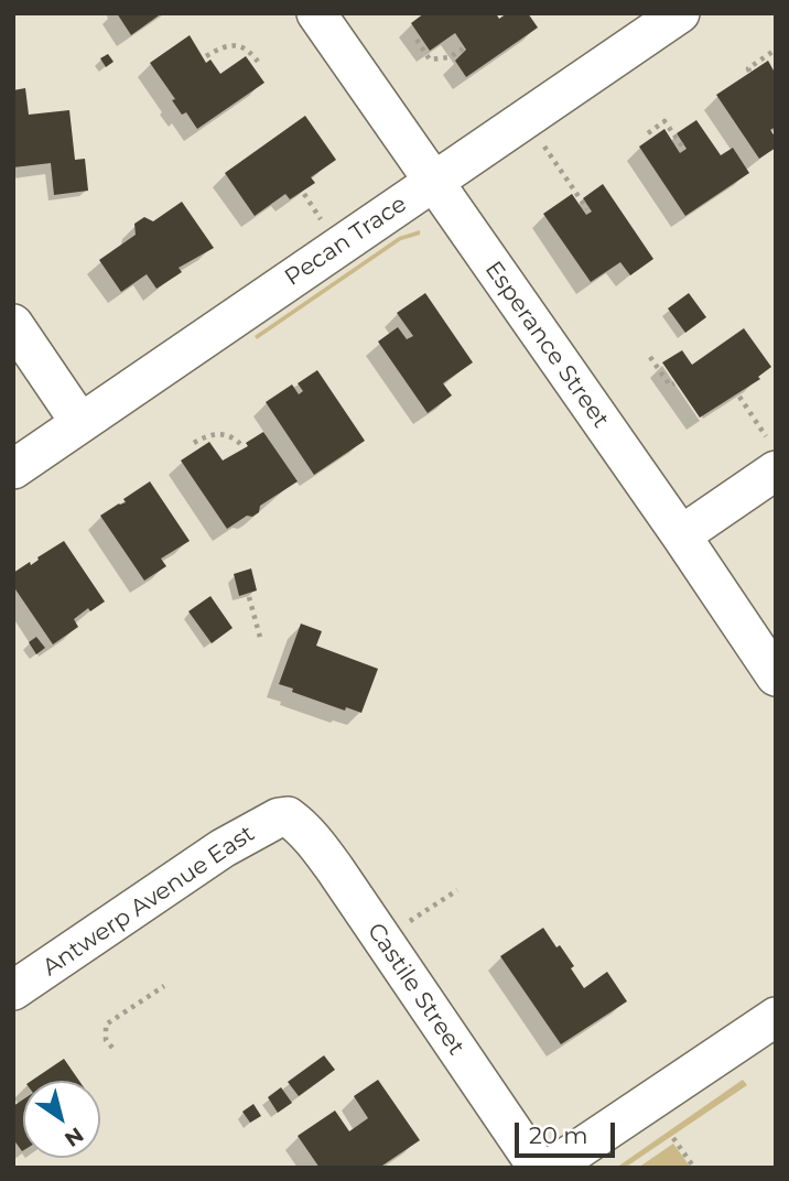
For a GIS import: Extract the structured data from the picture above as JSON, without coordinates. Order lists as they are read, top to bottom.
{
  "streets": {
    "street": [
      "Pecan Trace",
      "Esperance Street",
      "Antwerp Avenue East",
      "Castile Street"
    ]
  },
  "crossings": [
    ["Pecan Trace", "Esperance Street"],
    ["Antwerp Avenue East", "Castile Street"]
  ],
  "scale_bar": "20 m",
  "north": "bottom right"
}
